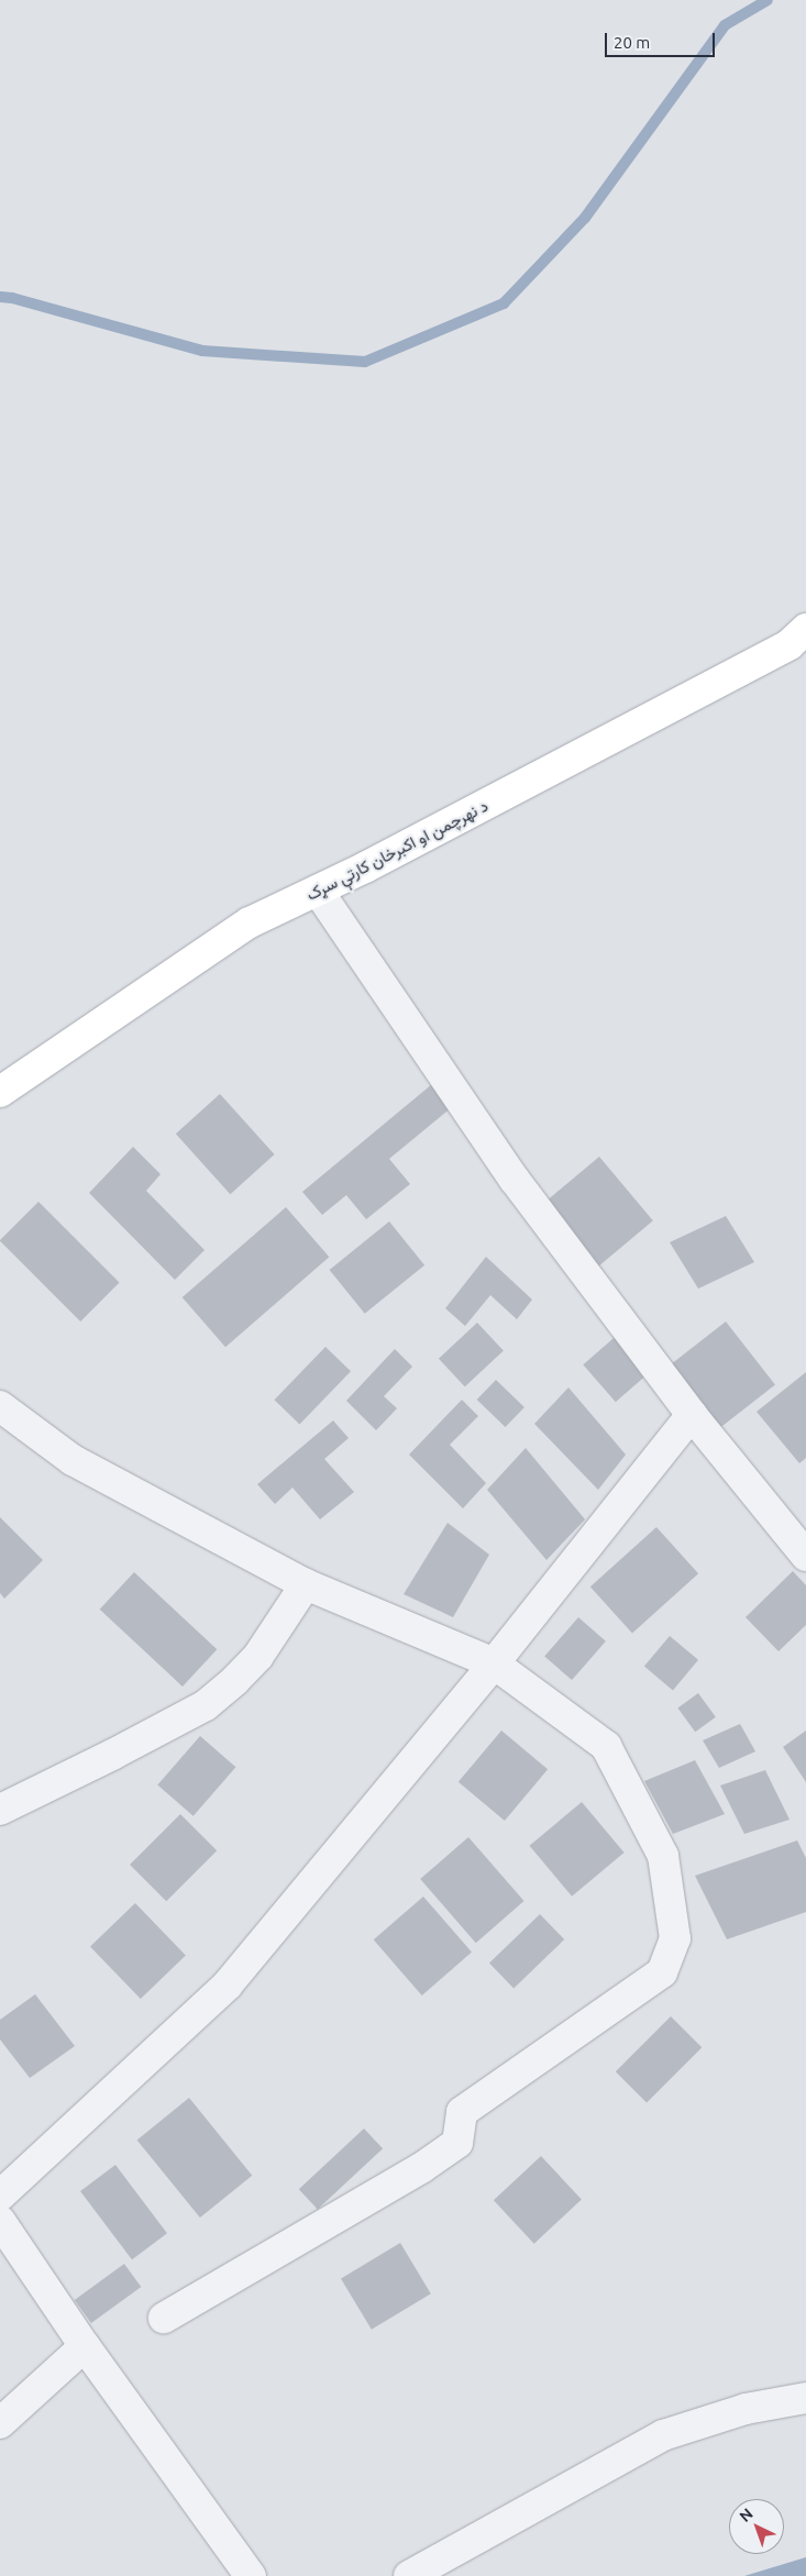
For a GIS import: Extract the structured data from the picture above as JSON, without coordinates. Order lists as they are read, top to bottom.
{
  "streets": {
    "main road": ["د نهرچمن او اکبرخان کارتې سړک"]
  },
  "scale_bar": "20 m",
  "north": "top left"
}
